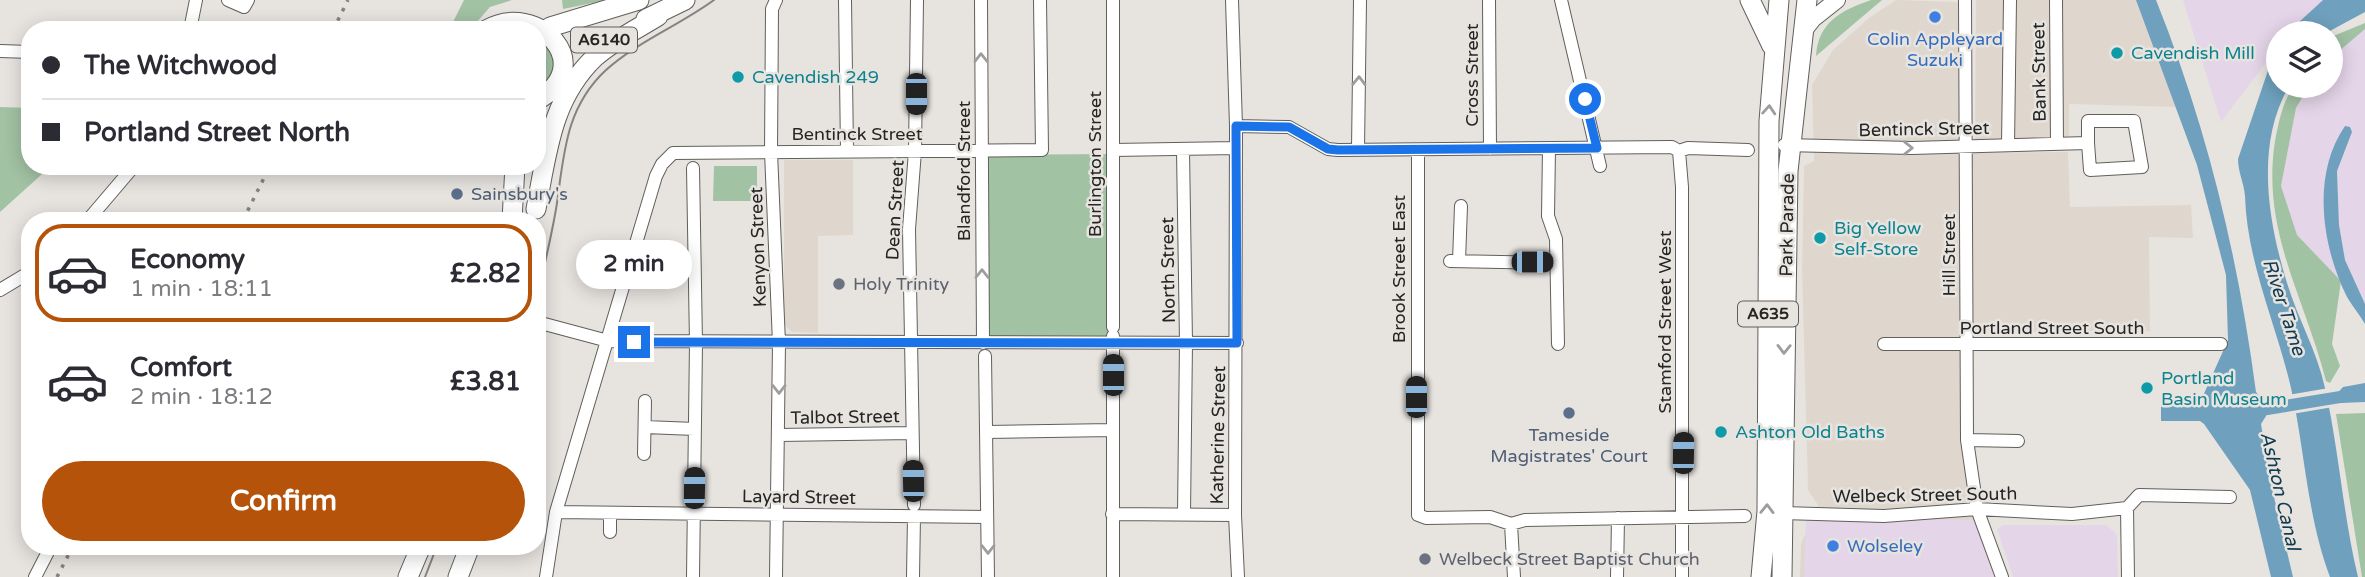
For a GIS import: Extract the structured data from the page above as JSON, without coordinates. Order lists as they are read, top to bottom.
{
  "streets": {
    "highway": ["A6140", "Park Parade", "A635"],
    "street": [
      "Bank Street",
      "Cross Street",
      "Bentinck Street",
      "Burlington Street",
      "Blandford Street",
      "Dean Street",
      "Kenyon Street",
      "Hill Street",
      "Brook Street East",
      "North Street",
      "Stamford Street West",
      "Portland Street South",
      "Talbot Street",
      "Katherine Street",
      "Welbeck Street South",
      "Layard Street"
    ]
  },
  "crossings": [
    ["Bank Street", "Bentinck Street"],
    ["Bentinck Street", "Blandford Street"],
    ["Bentinck Street", "Dean Street"],
    ["Bentinck Street", "Park Parade"],
    ["Bentinck Street", "Kenyon Street"],
    ["Bentinck Street", "Hill Street"],
    ["Blandford Street", "Layard Street"],
    ["Dean Street", "Talbot Street"],
    ["Dean Street", "Layard Street"],
    ["Park Parade", "Welbeck Street South"],
    ["Kenyon Street", "Talbot Street"],
    ["Kenyon Street", "Layard Street"],
    ["Hill Street", "Portland Street South"],
    ["Hill Street", "Welbeck Street South"]
  ],
  "water": ["River Tame", "Ashton Canal"],
  "places": [
    "Colin Appleyard Suzuki",
    "Cavendish Mill",
    "Cavendish 249",
    "Sainsbury's",
    "Big Yellow Self-Store",
    "Holy Trinity",
    "Portland Basin Museum",
    "Tameside Magistrates' Court",
    "Ashton Old Baths",
    "Wolseley",
    "Welbeck Street Baptist Church"
  ],
  "page": {
    "banner": ["The Witchwood", "Portland Street North"],
    "list": [
      {
        "name": "Economy",
        "note": "1 min · 18:11",
        "value": "£2.82"
      },
      {
        "name": "Comfort",
        "note": "2 min · 18:12",
        "value": "£3.81"
      }
    ],
    "bubble": "2 min",
    "buttons": "Confirm"
  }
}
